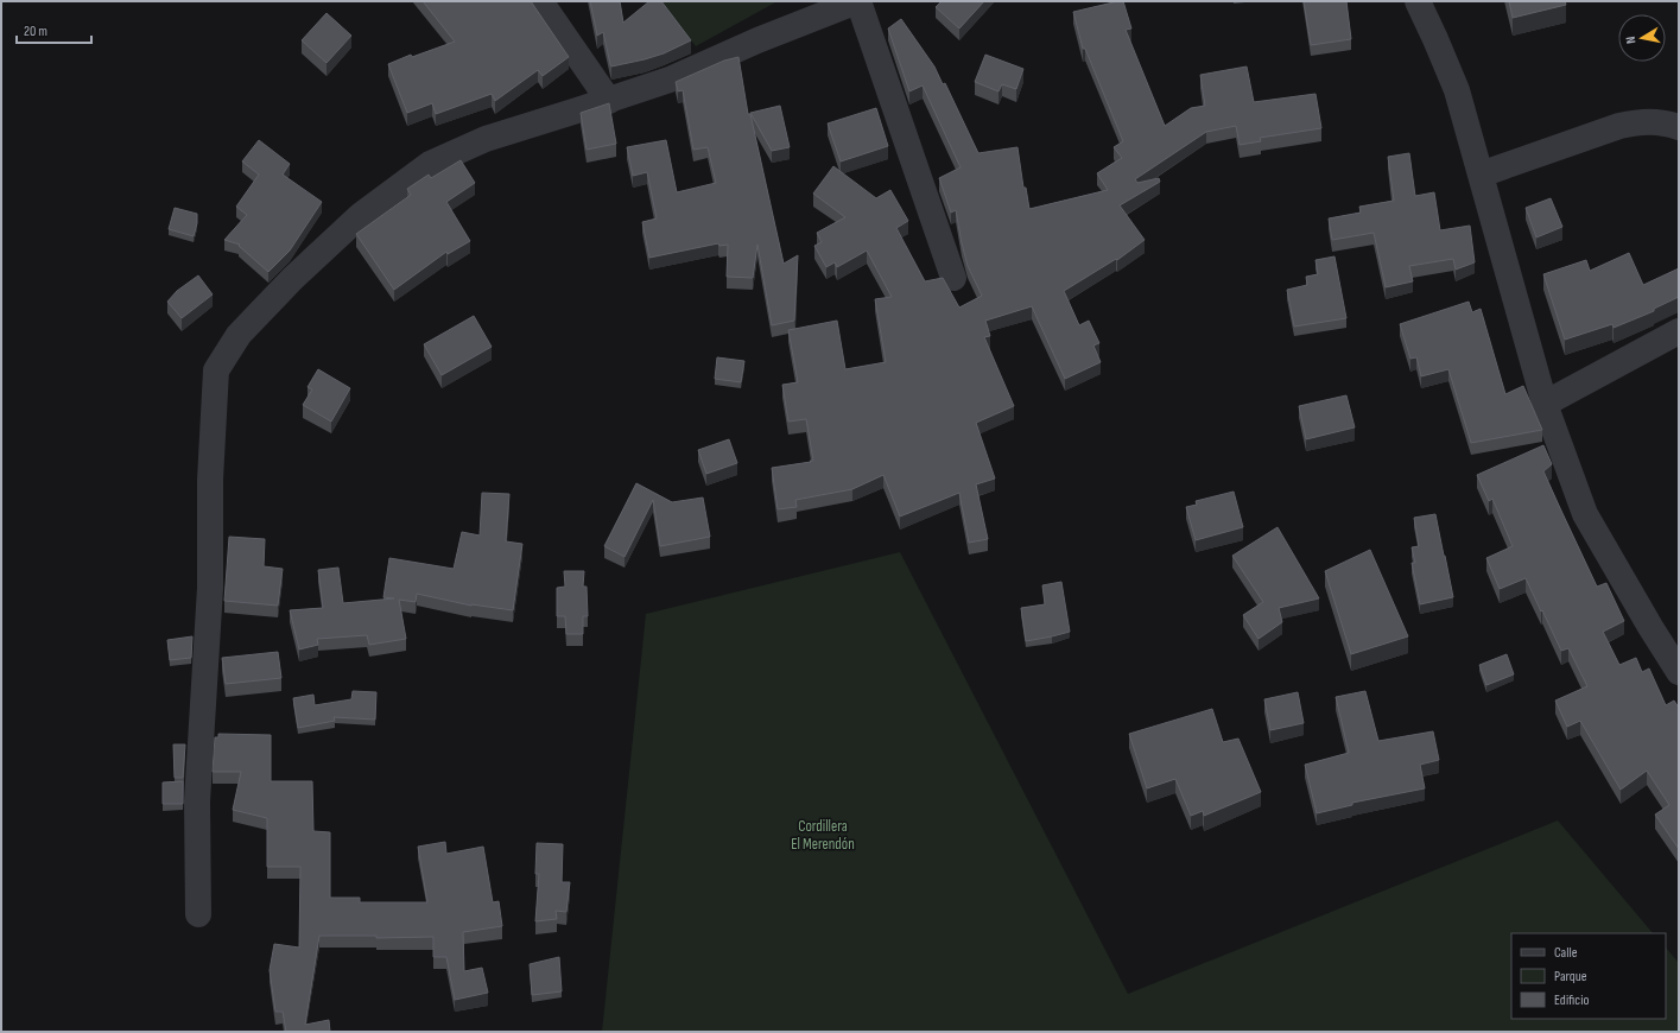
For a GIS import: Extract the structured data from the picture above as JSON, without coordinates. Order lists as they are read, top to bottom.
{
  "parks": ["Cordillera El Merendón"],
  "legend": ["Calle", "Parque", "Edificio"],
  "scale_bar": "20 m",
  "north": "left"
}
